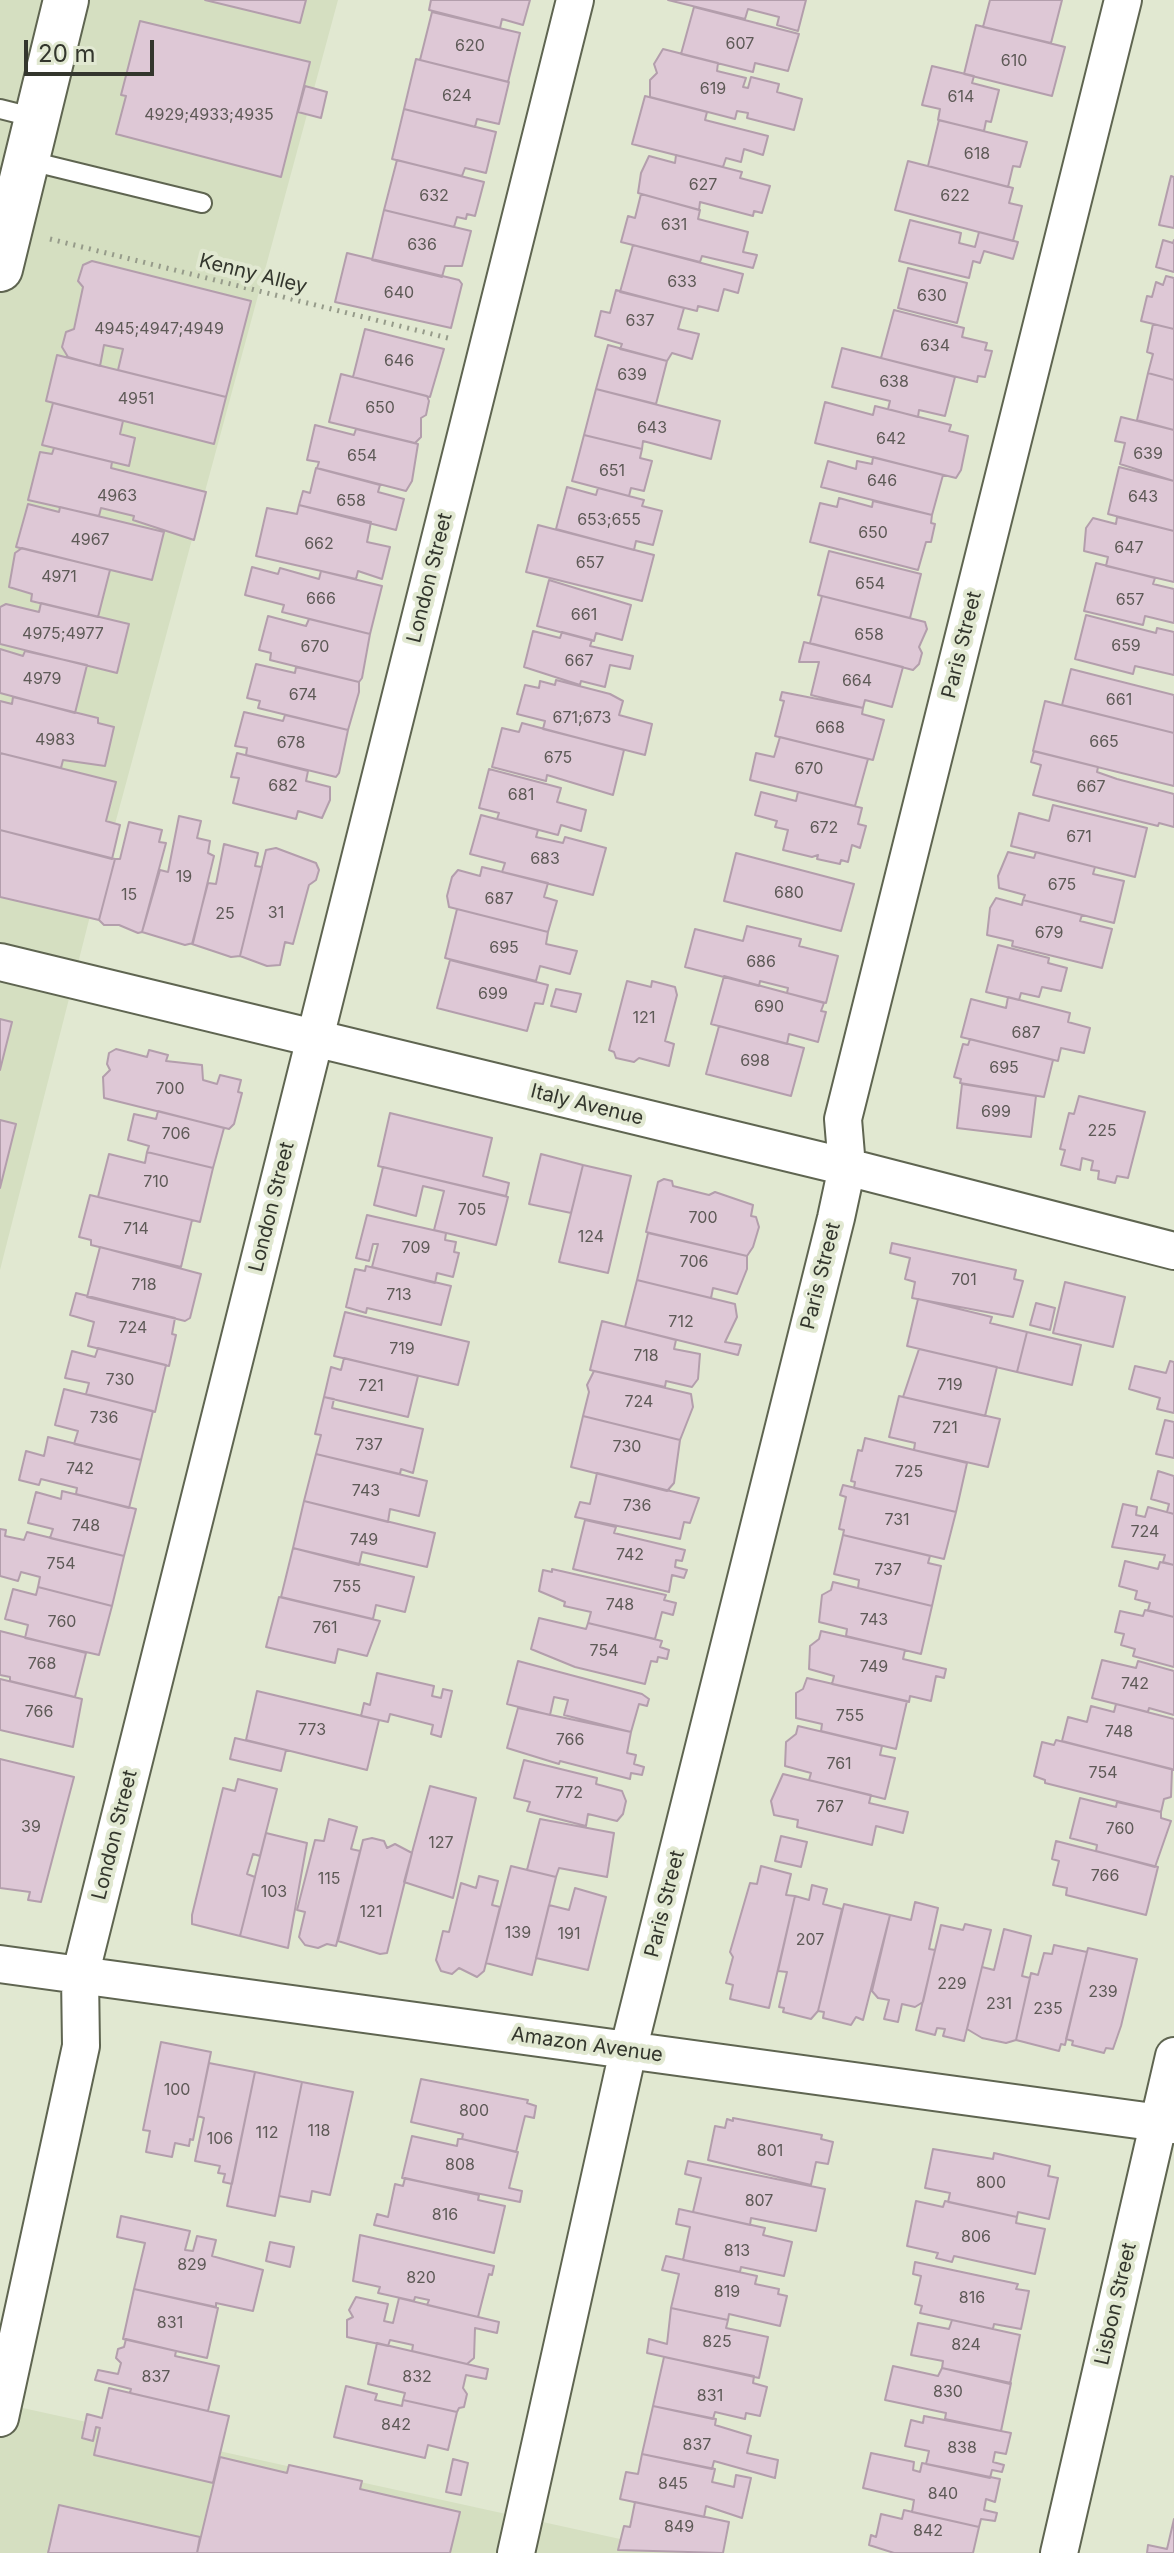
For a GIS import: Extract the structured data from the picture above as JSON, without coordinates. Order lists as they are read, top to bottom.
{
  "streets": {
    "street": [
      "London Street",
      "Paris Street",
      "Italy Avenue",
      "Amazon Avenue",
      "Lisbon Street"
    ],
    "path": ["Kenny Alley"]
  },
  "crossings": [
    ["Kenny Alley", "London Street"],
    ["London Street", "Italy Avenue"],
    ["London Street", "Amazon Avenue"],
    ["Paris Street", "Italy Avenue"],
    ["Paris Street", "Amazon Avenue"],
    ["Amazon Avenue", "Lisbon Street"]
  ],
  "house_numbers": [
    "607",
    "620",
    "610",
    "619",
    "624",
    "614",
    "4929;4933;4935",
    "618",
    "627",
    "632",
    "622",
    "631",
    "636",
    "633",
    "640",
    "630",
    "637",
    "4945;4947;4949",
    "634",
    "646",
    "639",
    "638",
    "4951",
    "650",
    "643",
    "642",
    "639",
    "654",
    "651",
    "646",
    "4963",
    "643",
    "658",
    "653;655",
    "650",
    "4967",
    "662",
    "647",
    "657",
    "4971",
    "654",
    "666",
    "657",
    "661",
    "4975;4977",
    "658",
    "659",
    "670",
    "667",
    "4979",
    "664",
    "674",
    "661",
    "671;673",
    "668",
    "4983",
    "665",
    "678",
    "675",
    "670",
    "682",
    "667",
    "681",
    "672",
    "671",
    "683",
    "19",
    "675",
    "680",
    "15",
    "687",
    "31",
    "25",
    "679",
    "695",
    "686",
    "699",
    "690",
    "121",
    "687",
    "698",
    "695",
    "700",
    "699",
    "225",
    "706",
    "710",
    "705",
    "700",
    "714",
    "124",
    "709",
    "706",
    "701",
    "718",
    "713",
    "712",
    "724",
    "719",
    "718",
    "730",
    "719",
    "721",
    "724",
    "736",
    "721",
    "737",
    "730",
    "742",
    "725",
    "743",
    "736",
    "731",
    "748",
    "724",
    "749",
    "742",
    "754",
    "737",
    "755",
    "748",
    "743",
    "760",
    "761",
    "754",
    "768",
    "749",
    "742",
    "766",
    "755",
    "773",
    "748",
    "766",
    "761",
    "754",
    "772",
    "767",
    "39",
    "760",
    "127",
    "766",
    "115",
    "103",
    "121",
    "139",
    "191",
    "207",
    "229",
    "239",
    "231",
    "235",
    "100",
    "800",
    "118",
    "112",
    "106",
    "801",
    "808",
    "800",
    "807",
    "816",
    "806",
    "813",
    "829",
    "820",
    "819",
    "816",
    "831",
    "825",
    "824",
    "837",
    "832",
    "830",
    "831",
    "842",
    "837",
    "838",
    "845",
    "840",
    "849",
    "842"
  ],
  "scale_bar": "20 m"
}
